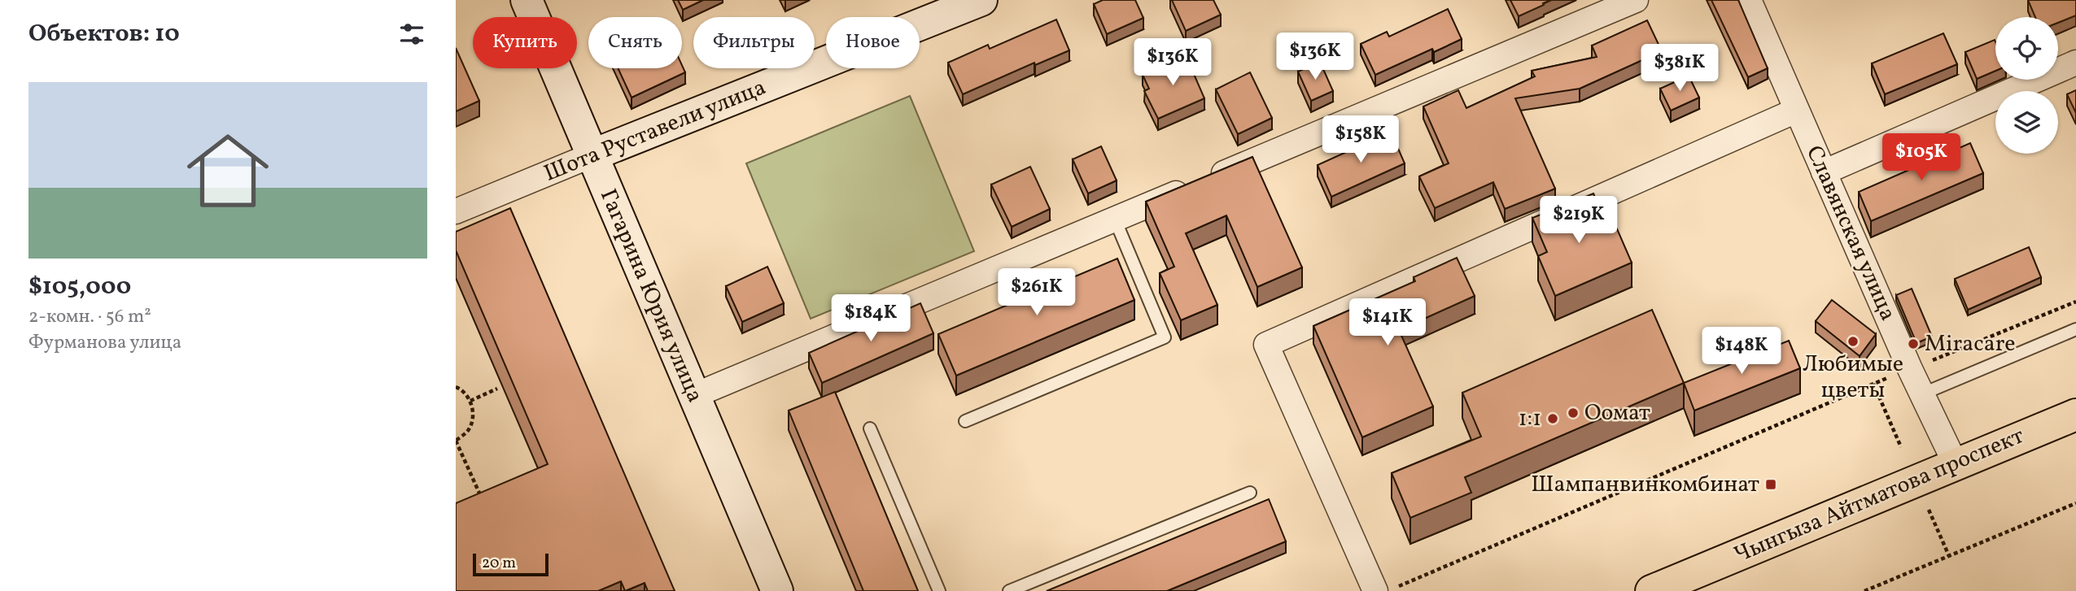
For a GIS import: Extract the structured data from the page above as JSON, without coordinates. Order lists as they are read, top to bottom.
{
  "streets": {
    "main road": ["Шота Руставели улица", "Гагарина Юрия улица", "Чынгыза Айтматова проспект"],
    "street": ["Славянская улица"]
  },
  "crossings": [
    ["Шота Руставели улица", "Гагарина Юрия улица"],
    ["Славянская улица", "Чынгыза Айтматова проспект"]
  ],
  "places": {
    "other": [
      "Любимые цветы",
      "Miracare",
      "Оомат",
      "1:1"
    ],
    "transit": ["Шампанвинкомбинат"]
  },
  "scale_bar": "20 m",
  "page": {
    "heading": "Объектов: 10",
    "chip": [
      "Купить",
      "Снять",
      "Фильтры",
      "Новое"
    ],
    "price": [
      "$136K",
      "$136K",
      "$381K",
      "$158K",
      "$105K",
      "$219K",
      "$261K",
      "$184K",
      "$141K",
      "$148K"
    ],
    "list": [
      {
        "name": "$105,000",
        "note": "2-комн. · 56 m² · Фурманова улица"
      }
    ],
    "scale": "20 m"
  }
}
